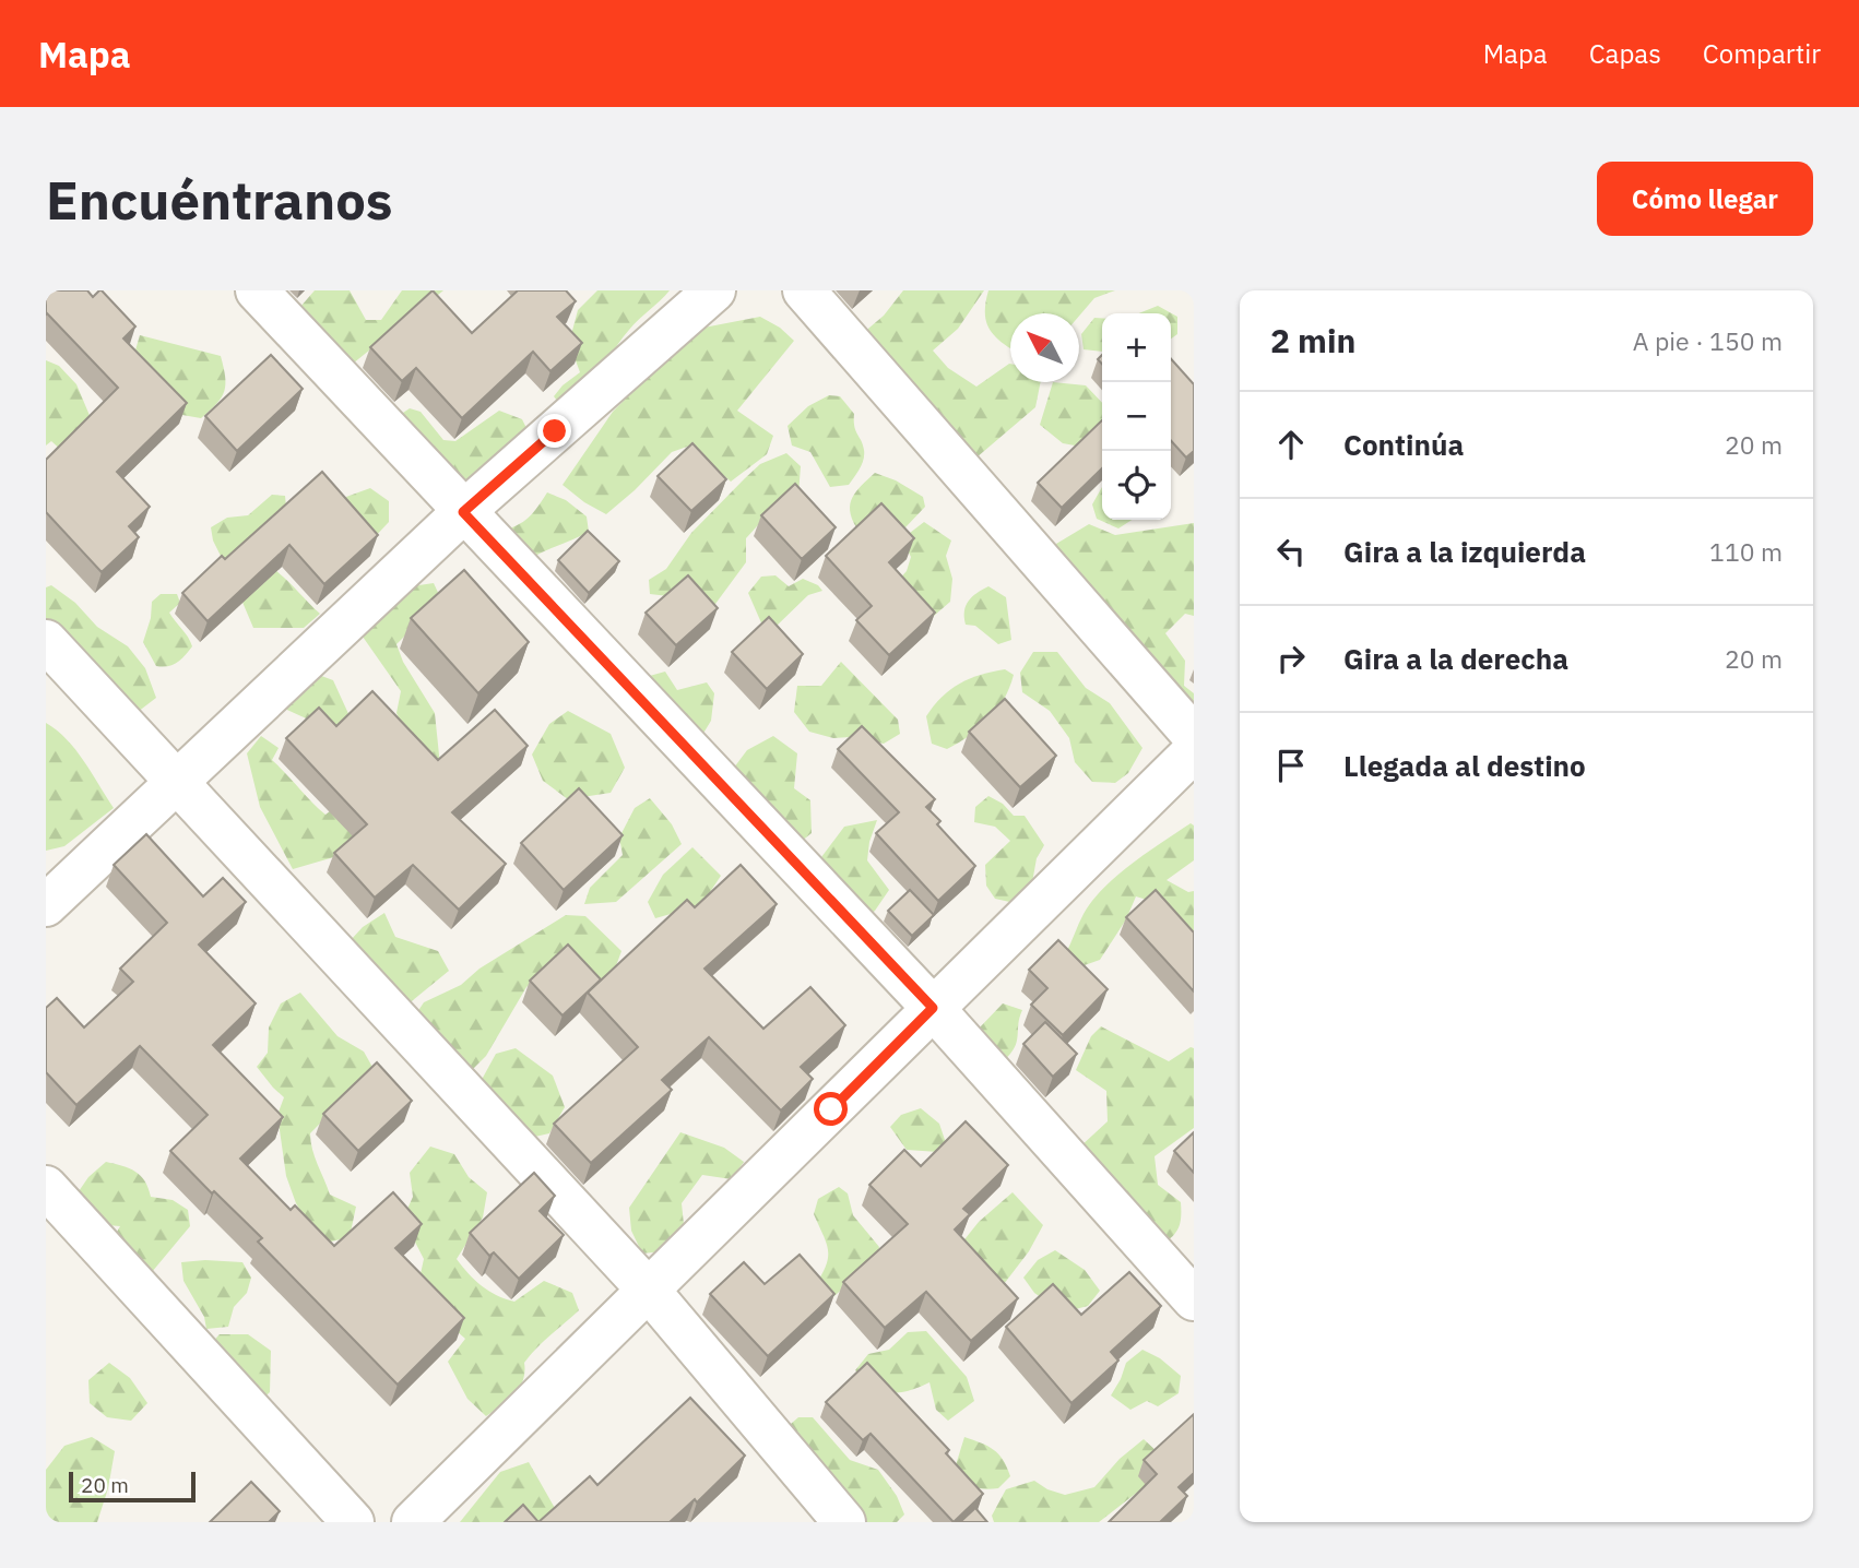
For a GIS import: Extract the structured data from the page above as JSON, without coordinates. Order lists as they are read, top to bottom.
{
  "scale_bar": "20 m",
  "north": "top left",
  "page": {
    "header": "Mapa",
    "nav": ["Mapa", "Capas", "Compartir"],
    "buttons": "Cómo llegar",
    "title": "Encuéntranos",
    "heading": ["2 min", "A pie · 150 m"],
    "map_buttons": ["+", "−"],
    "list": [
      ["Continúa", "20 m"],
      ["Gira a la izquierda", "110 m"],
      ["Gira a la derecha", "20 m"],
      "Llegada al destino"
    ],
    "scale": "20 m"
  }
}
